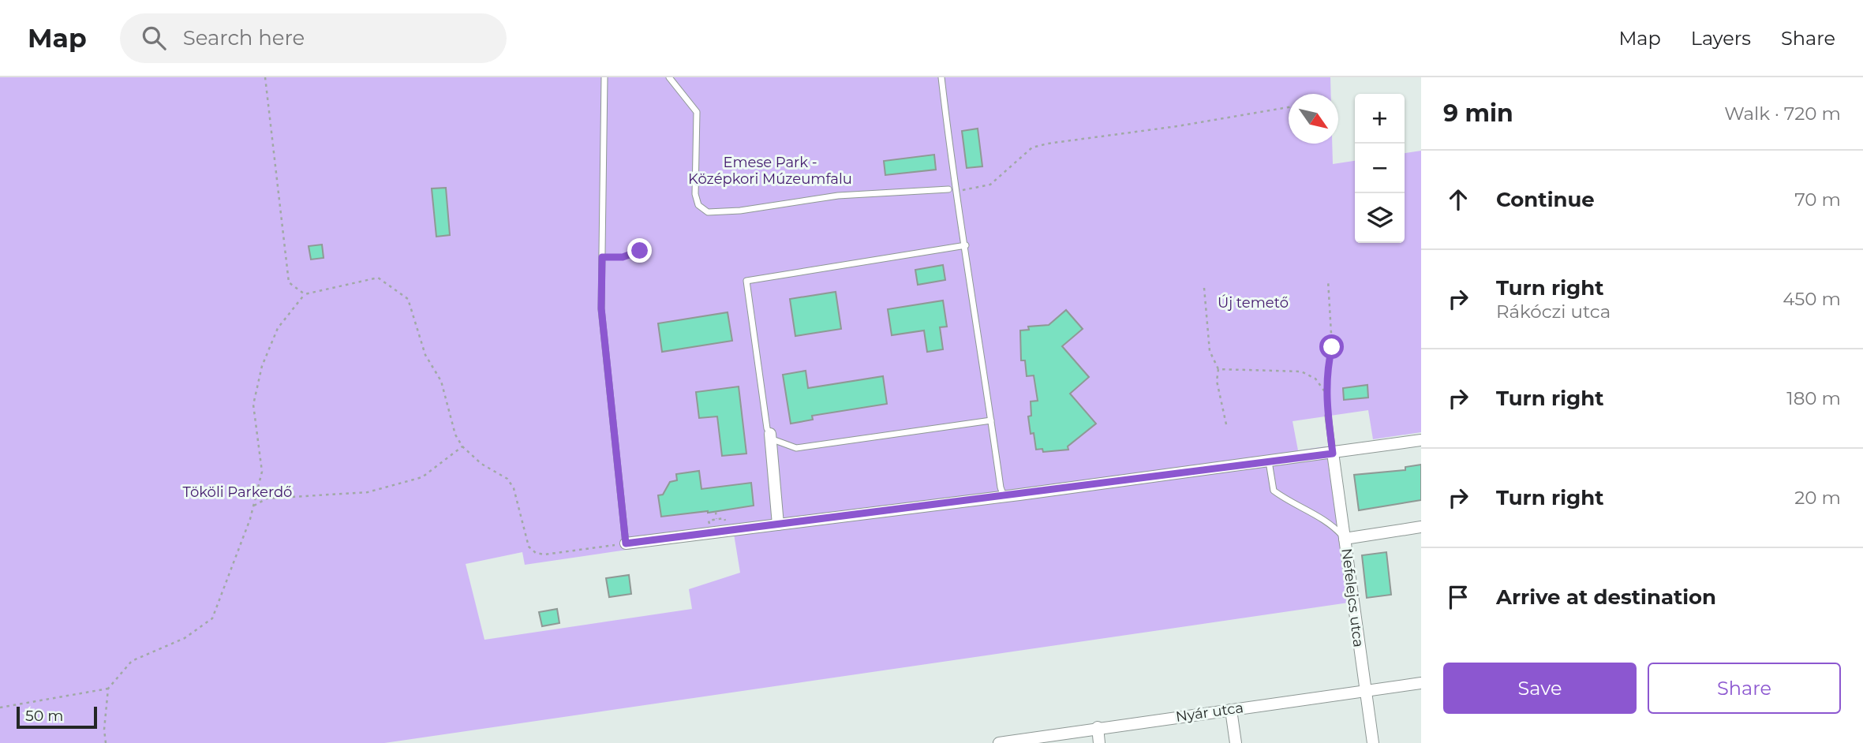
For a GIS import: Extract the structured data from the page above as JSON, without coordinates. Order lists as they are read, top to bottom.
{
  "streets": {
    "street": ["Nefelejcs utca", "Nyár utca"]
  },
  "crossings": [
    ["Nefelejcs utca", "Nyár utca"]
  ],
  "parks": ["Emese Park - Középkori Múzeumfalu", "Új temető", "Tököli Parkerdő"],
  "scale_bar": "50 m",
  "north": "bottom right",
  "page": {
    "header": "Map",
    "search": "Search here",
    "nav": ["Map", "Layers", "Share"],
    "heading": ["9 min", "Walk · 720 m"],
    "map_buttons": ["+", "−"],
    "list": [
      ["Continue", "70 m"],
      ["Turn right", "Rákóczi utca", "450 m"],
      ["Turn right", "180 m"],
      ["Turn right", "20 m"],
      "Arrive at destination"
    ],
    "buttons": ["Save", "Share"],
    "scale": "50 m"
  }
}
